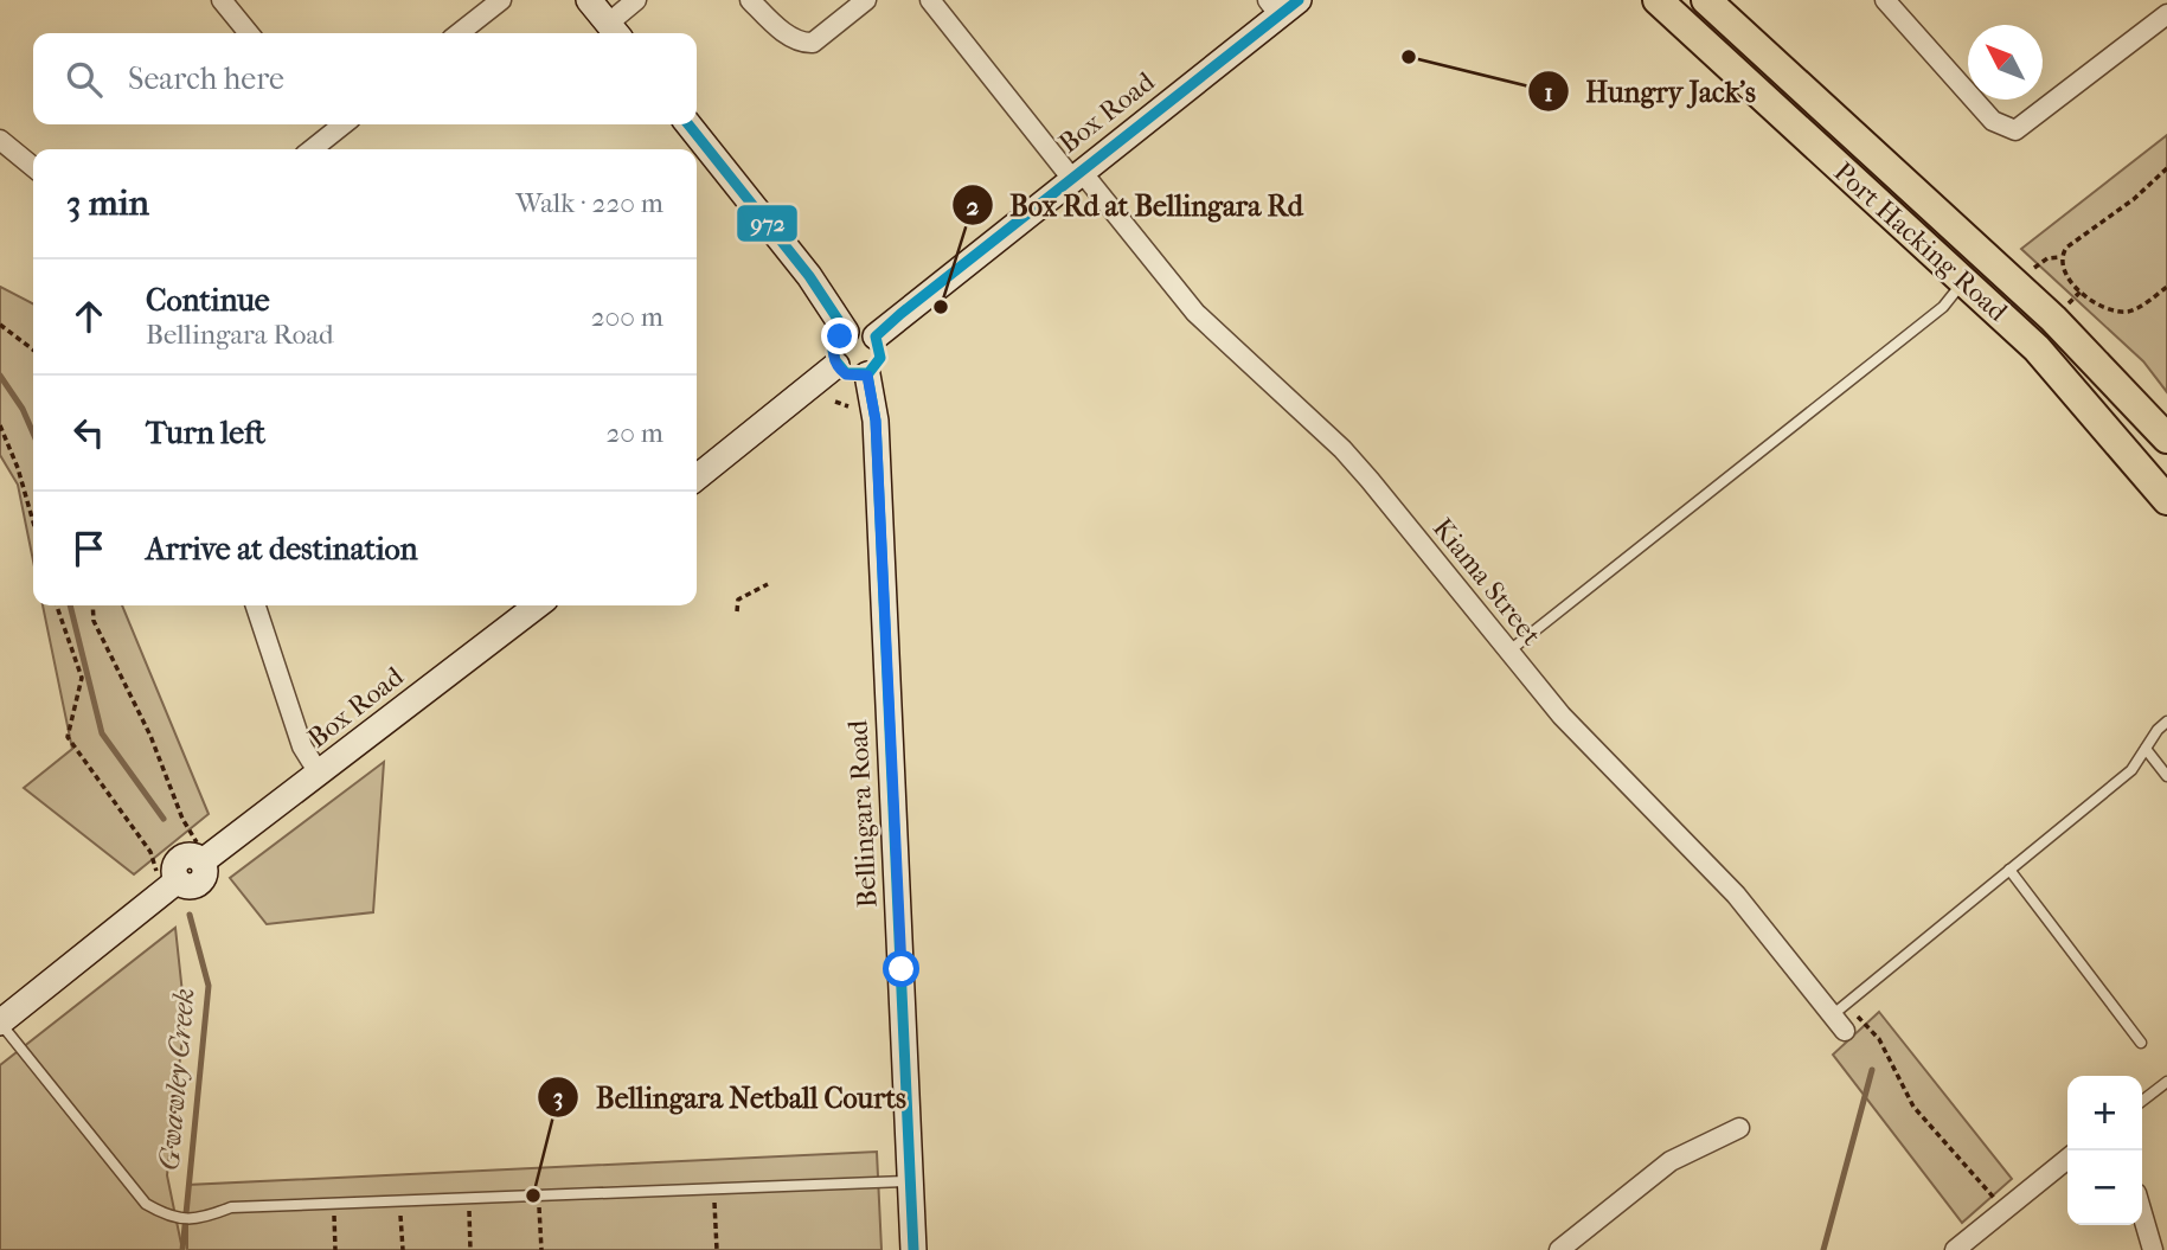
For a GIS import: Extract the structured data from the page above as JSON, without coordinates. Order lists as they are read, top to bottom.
{
  "streets": {
    "main road": ["Port Hacking Road"],
    "street": ["Box Road", "Kiama Street", "Bellingara Road"]
  },
  "crossings": [
    ["Box Road", "Kiama Street"],
    ["Box Road", "Bellingara Road"]
  ],
  "water": ["Gwawley Creek"],
  "places": ["Hungry Jack's", "Box Rd at Bellingara Rd", "Bellingara Netball Courts"],
  "lines": ["transit line 972"],
  "north": "top left",
  "page": {
    "search": "Search here",
    "heading": ["3 min", "Walk · 220 m"],
    "list": [
      ["Continue", "Bellingara Road", "200 m"],
      ["Turn left", "20 m"],
      "Arrive at destination"
    ],
    "map_buttons": ["+", "−"]
  }
}
